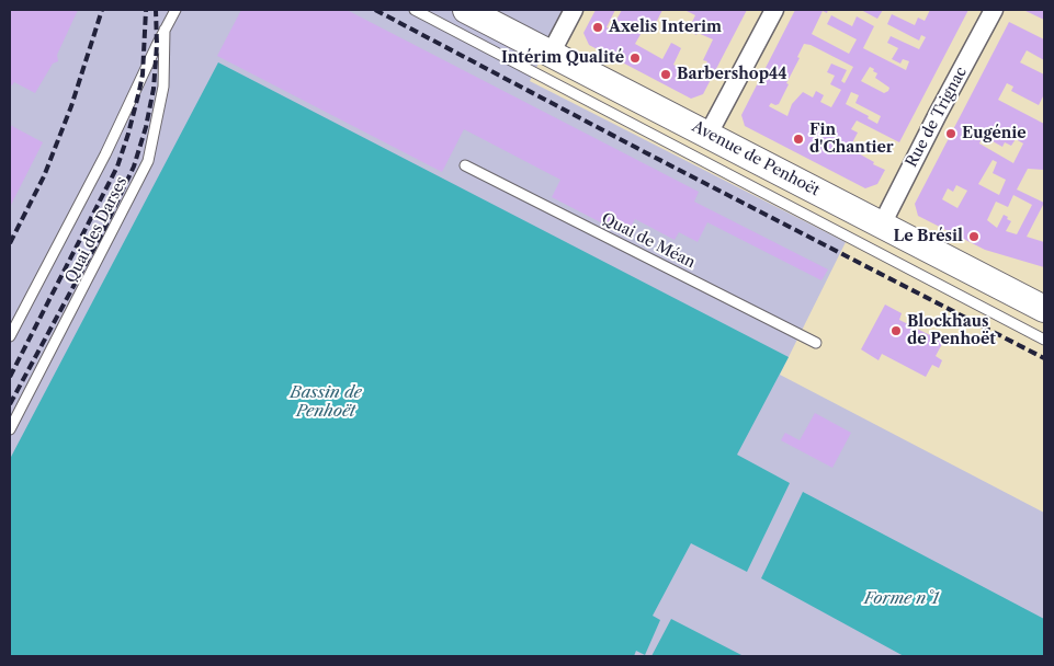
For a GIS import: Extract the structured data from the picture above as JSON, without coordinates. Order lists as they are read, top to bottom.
{
  "streets": {
    "main road": ["Avenue de Penhoët"],
    "street": ["Rue de Trignac"],
    "lane": ["Quai des Darses", "Quai de Méan"]
  },
  "crossings": [
    ["Rue de Trignac", "Avenue de Penhoët"]
  ],
  "water": ["Bassin de Penhoët", "Forme n°1"],
  "places": [
    "Axelis Interim",
    "Intérim Qualité",
    "Barbershop44",
    "Eugénie",
    "Fin d'Chantier",
    "Le Brésil",
    "Blockhaus de Penhoët"
  ]
}
